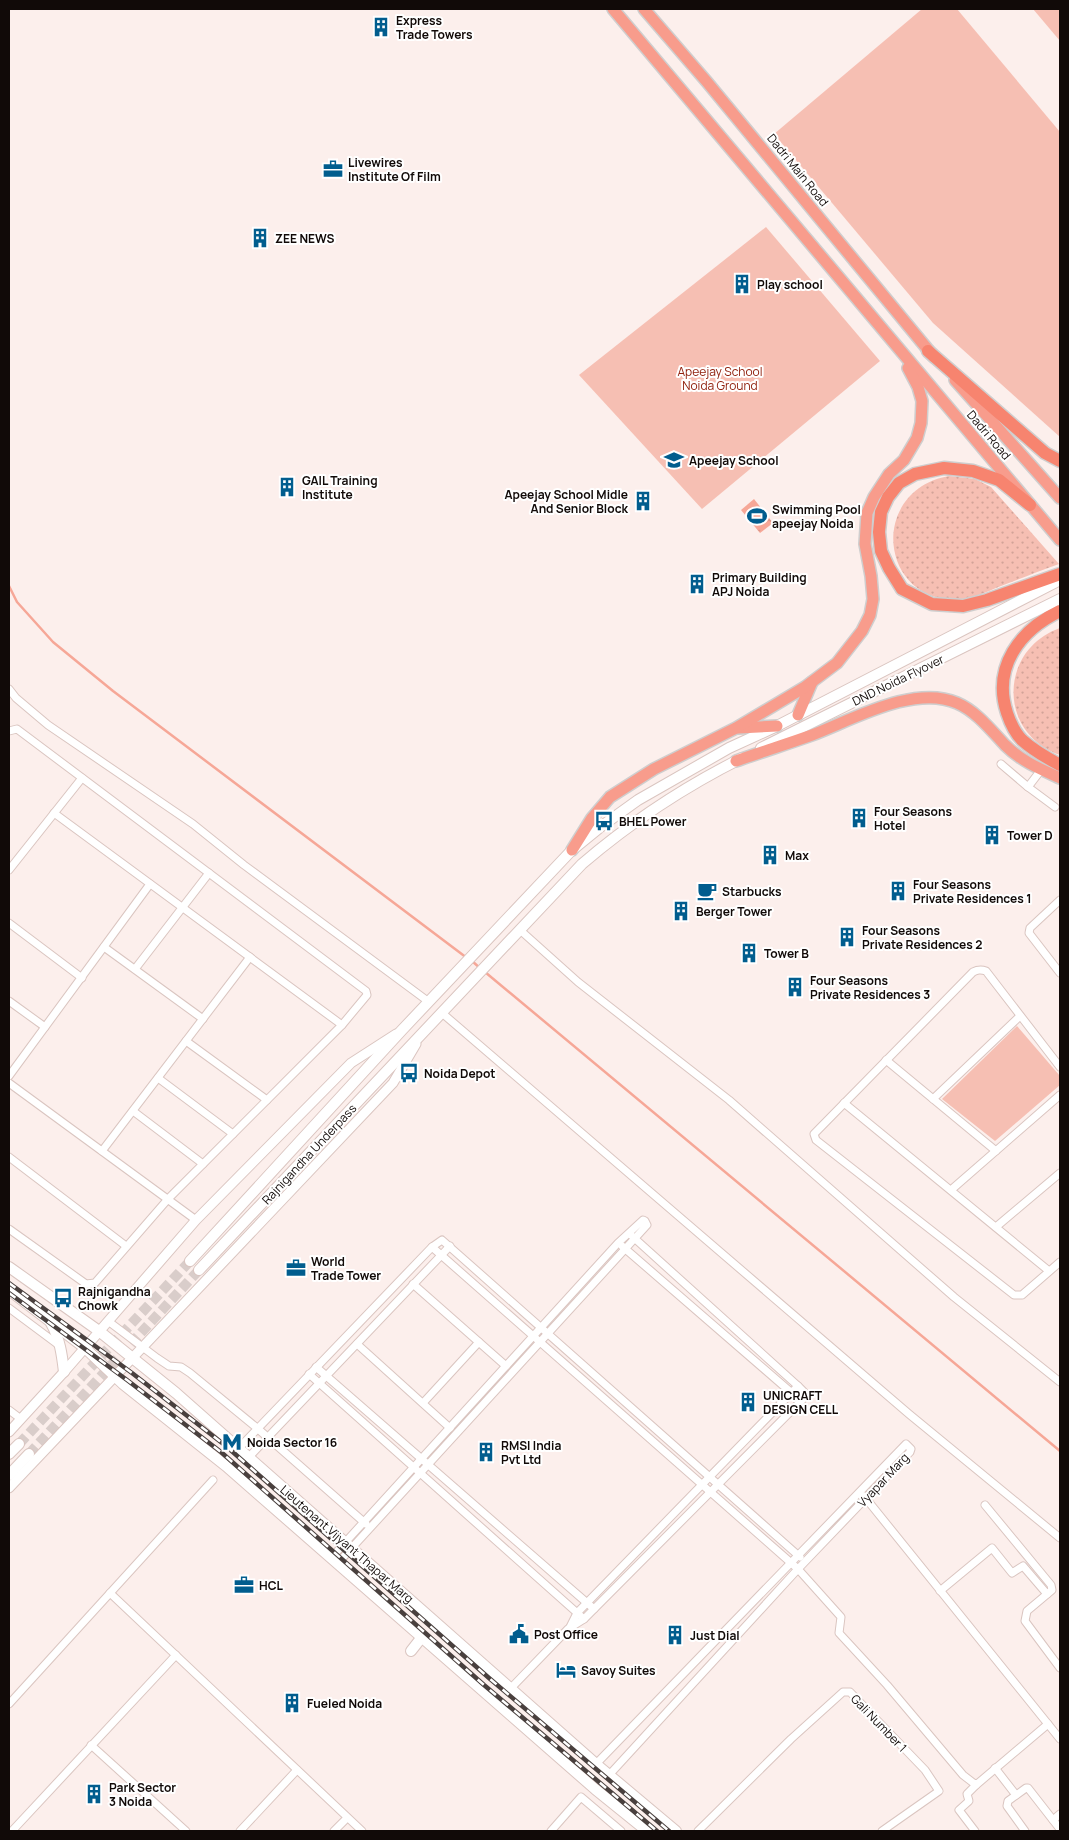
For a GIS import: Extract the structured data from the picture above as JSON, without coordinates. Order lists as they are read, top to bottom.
{
  "streets": {
    "highway": ["Dadri Main Road", "Dadri Road"],
    "main road": ["DND Noida Flyover", "Rajnigandha Underpass", "Lieutenant Vijyant Thapar Marg"],
    "street": ["Vyapar Marg", "Gali Number 1"]
  },
  "crossings": [
    ["Dadri Main Road", "Dadri Road"],
    ["DND Noida Flyover", "Rajnigandha Underpass"],
    ["Vyapar Marg", "Lieutenant Vijyant Thapar Marg"]
  ],
  "parks": ["Apeejay School Noida Ground"],
  "places": {
    "building": [
      "Express Trade Towers",
      "ZEE NEWS",
      "Play school",
      "GAIL Training Institute",
      "Apeejay School Midle And Senior Block",
      "Primary Building APJ Noida",
      "Four Seasons Hotel",
      "Tower D",
      "Max",
      "Four Seasons Private Residences 1",
      "Berger Tower",
      "Four Seasons Private Residences 2",
      "Tower B",
      "Four Seasons Private Residences 3",
      "UNICRAFT DESIGN CELL",
      "RMSI India Pvt Ltd",
      "Just Dial",
      "Fueled Noida",
      "Park Sector 3 Noida"
    ],
    "office": ["Livewires Institute Of Film", "World Trade Tower", "HCL"],
    "school or university": ["Apeejay School"],
    "sports": ["Swimming Pool apeejay Noida"],
    "bus stop": ["BHEL Power", "Noida Depot", "Rajnigandha Chowk"],
    "cafe": ["Starbucks"],
    "metro station": ["Noida Sector 16"],
    "public building": ["Post Office"],
    "hotel": ["Savoy Suites"]
  }
}
